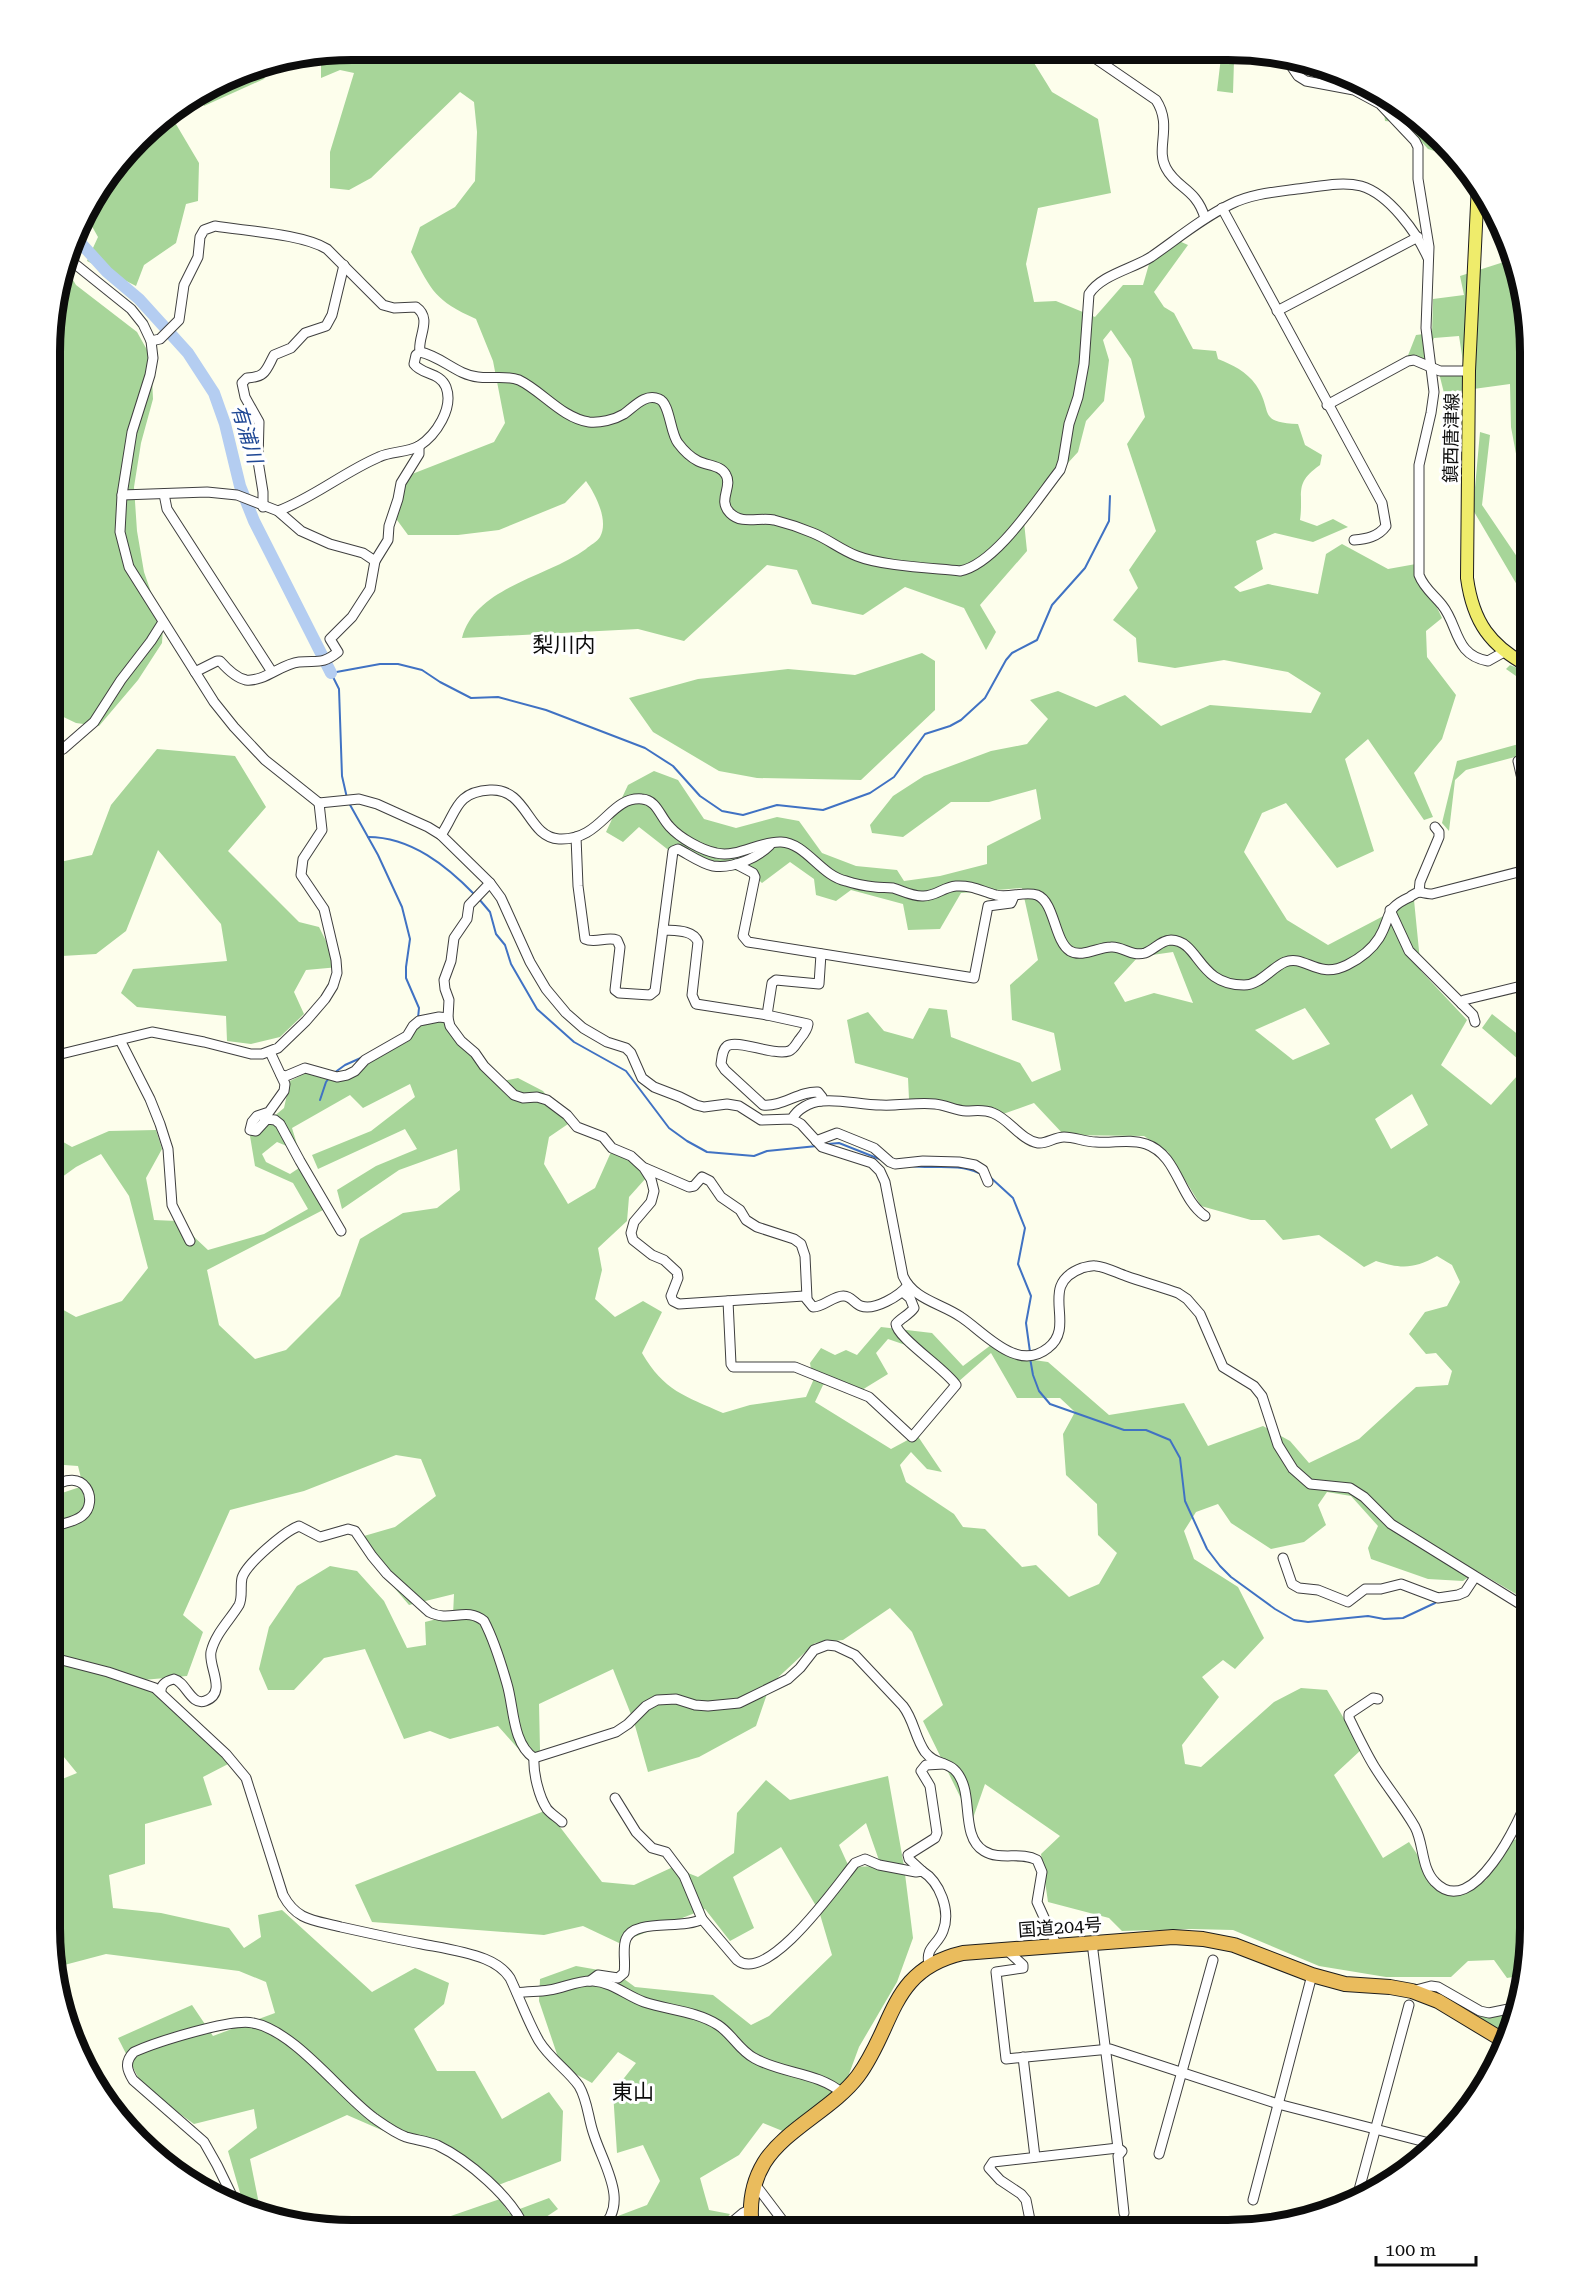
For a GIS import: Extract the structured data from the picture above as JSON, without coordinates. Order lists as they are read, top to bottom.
{
  "streets": {
    "highway": ["国道204号"],
    "main road": ["鎮西唐津線"]
  },
  "districts": ["梨川内", "東山"],
  "water": ["有浦川"],
  "scale_bar": "100 m"
}
